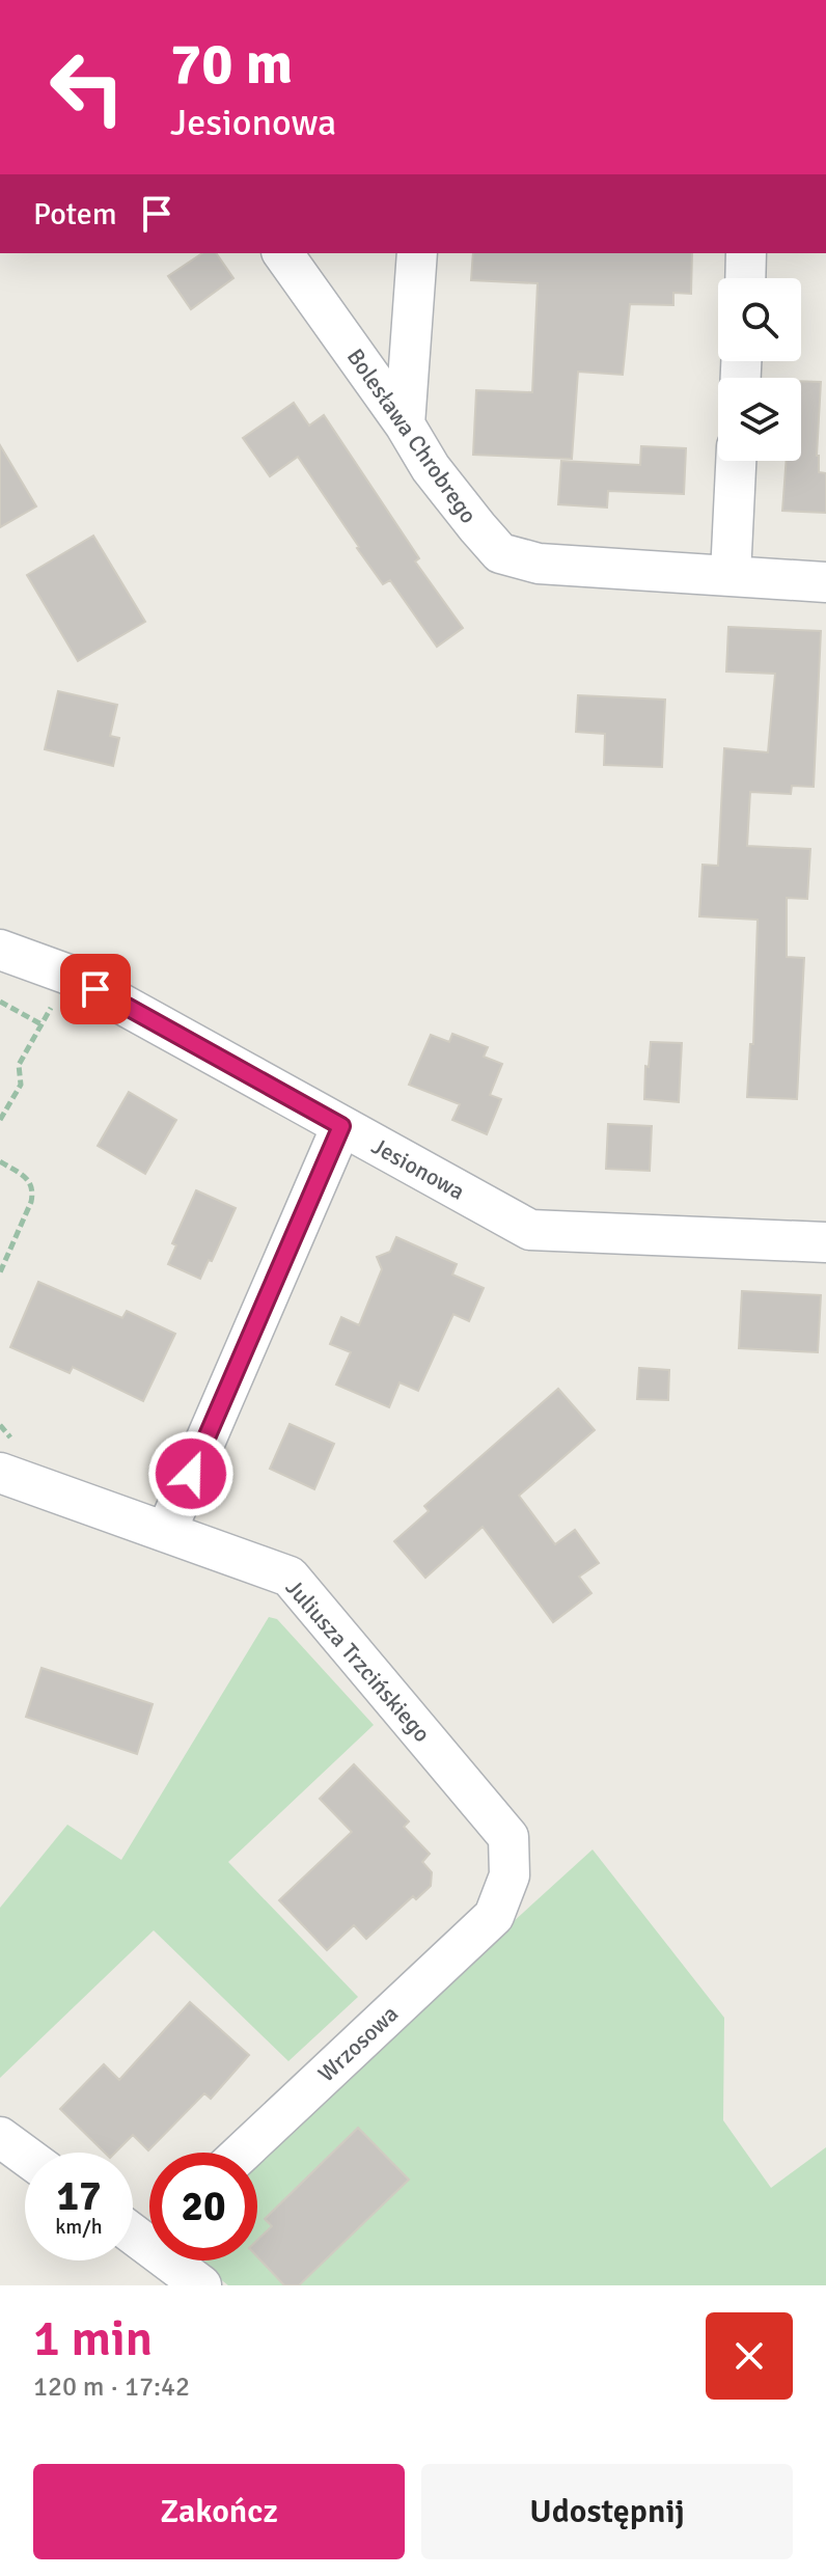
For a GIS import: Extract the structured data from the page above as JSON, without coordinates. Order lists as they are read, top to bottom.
{
  "streets": {
    "street": [
      "Bolesława Chrobrego",
      "Jesionowa",
      "Juliusza Trzcińskiego",
      "Wrzosowa"
    ]
  },
  "crossings": [
    ["Juliusza Trzcińskiego", "Wrzosowa"]
  ],
  "page": {
    "turn": ["70 m", "Jesionowa"],
    "then": "Potem",
    "speed": "17 km/h",
    "limit": "20",
    "heading": ["1 min", "120 m · 17:42"],
    "buttons": ["Zakończ", "Udostępnij"]
  }
}
